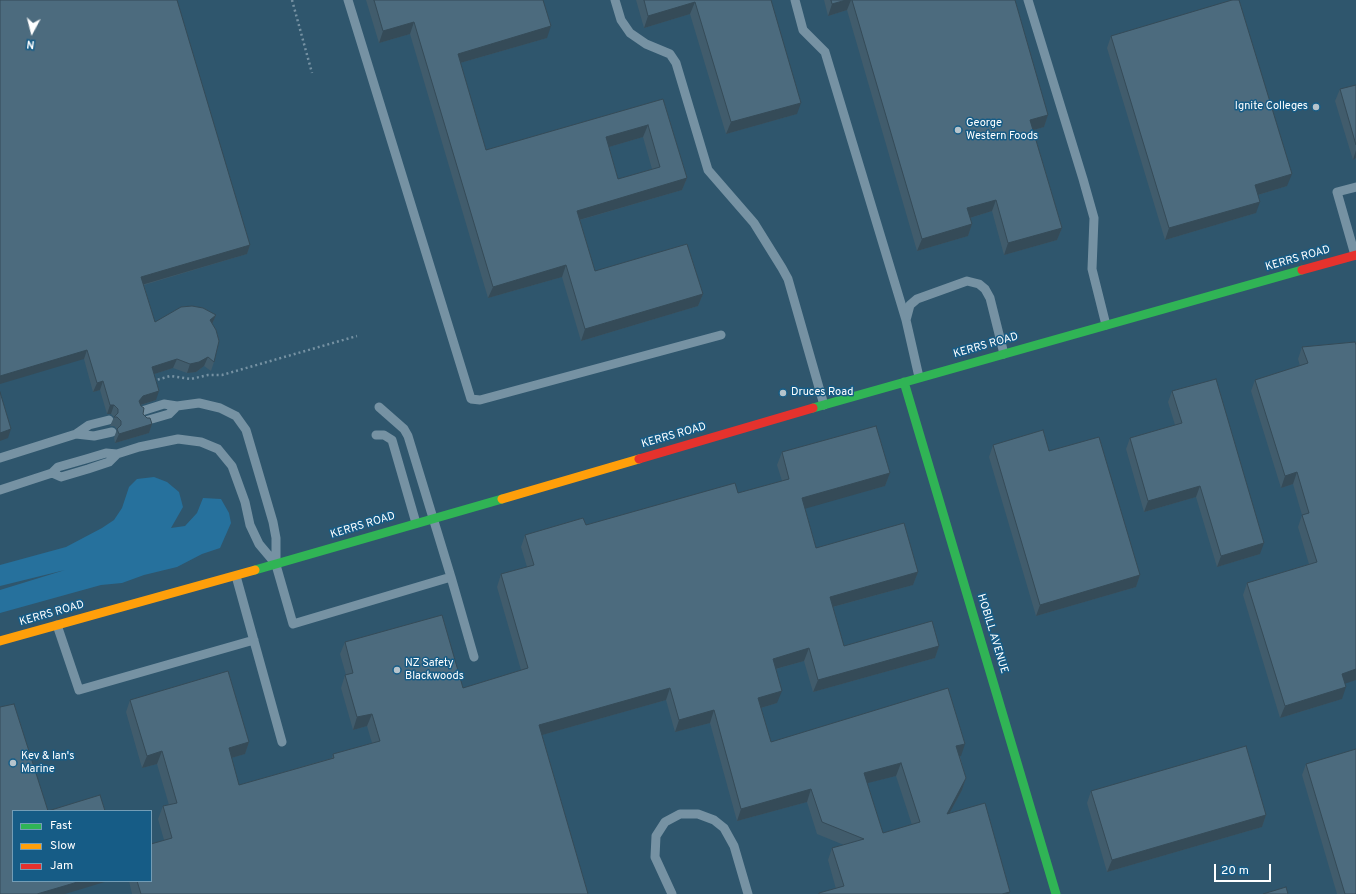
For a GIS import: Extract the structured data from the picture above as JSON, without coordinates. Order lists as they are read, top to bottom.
{
  "streets": {
    "main road": ["KERRS ROAD", "HOBILL AVENUE"]
  },
  "crossings": [
    ["KERRS ROAD", "HOBILL AVENUE"]
  ],
  "places": [
    "Ignite Colleges",
    "George Western Foods",
    "Druces Road",
    "NZ Safety Blackwoods",
    "Kev & Ian's Marine"
  ],
  "legend": ["Fast", "Slow", "Jam"],
  "scale_bar": "20 m",
  "north": "bottom"
}
